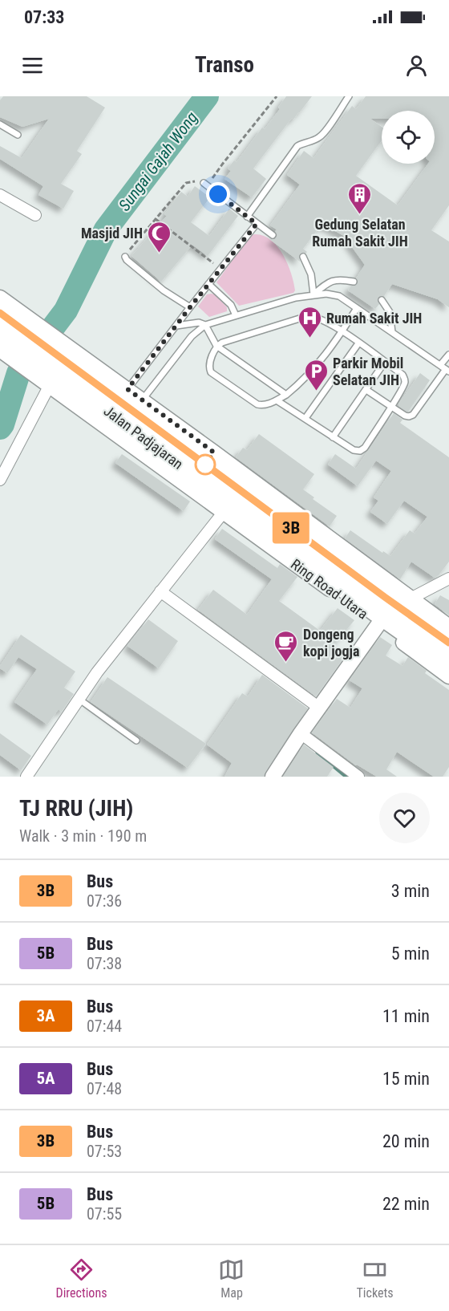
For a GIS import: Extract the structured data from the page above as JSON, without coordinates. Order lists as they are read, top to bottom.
{
  "streets": {
    "highway": ["Jalan Padjajaran"],
    "street": ["Ring Road Utara"]
  },
  "crossings": [
    ["Jalan Padjajaran", "Ring Road Utara"]
  ],
  "water": ["Sungai Gajah Wong"],
  "places": {
    "building": ["Gedung Selatan Rumah Sakit JIH"],
    "mosque": ["Masjid JIH"],
    "hospital": ["Rumah Sakit JIH"],
    "parking": ["Parkir Mobil Selatan JIH"],
    "cafe": ["Dongeng kopi jogja"]
  },
  "lines": ["bus line 3B"],
  "page": {
    "status": "07:33",
    "header": "Transo",
    "on_map": "3B",
    "heading": ["TJ RRU (JIH)", "Walk · 3 min · 190 m"],
    "list": [
      {
        "mark": "3B",
        "name": "Bus",
        "note": "07:36",
        "value": "3 min"
      },
      {
        "mark": "5B",
        "name": "Bus",
        "note": "07:38",
        "value": "5 min"
      },
      {
        "mark": "3A",
        "name": "Bus",
        "note": "07:44",
        "value": "11 min"
      },
      {
        "mark": "5A",
        "name": "Bus",
        "note": "07:48",
        "value": "15 min"
      },
      {
        "mark": "3B",
        "name": "Bus",
        "note": "07:53",
        "value": "20 min"
      },
      {
        "mark": "5B",
        "name": "Bus",
        "note": "07:55",
        "value": "22 min"
      }
    ],
    "tabs": ["Directions", "Map", "Tickets"]
  }
}
